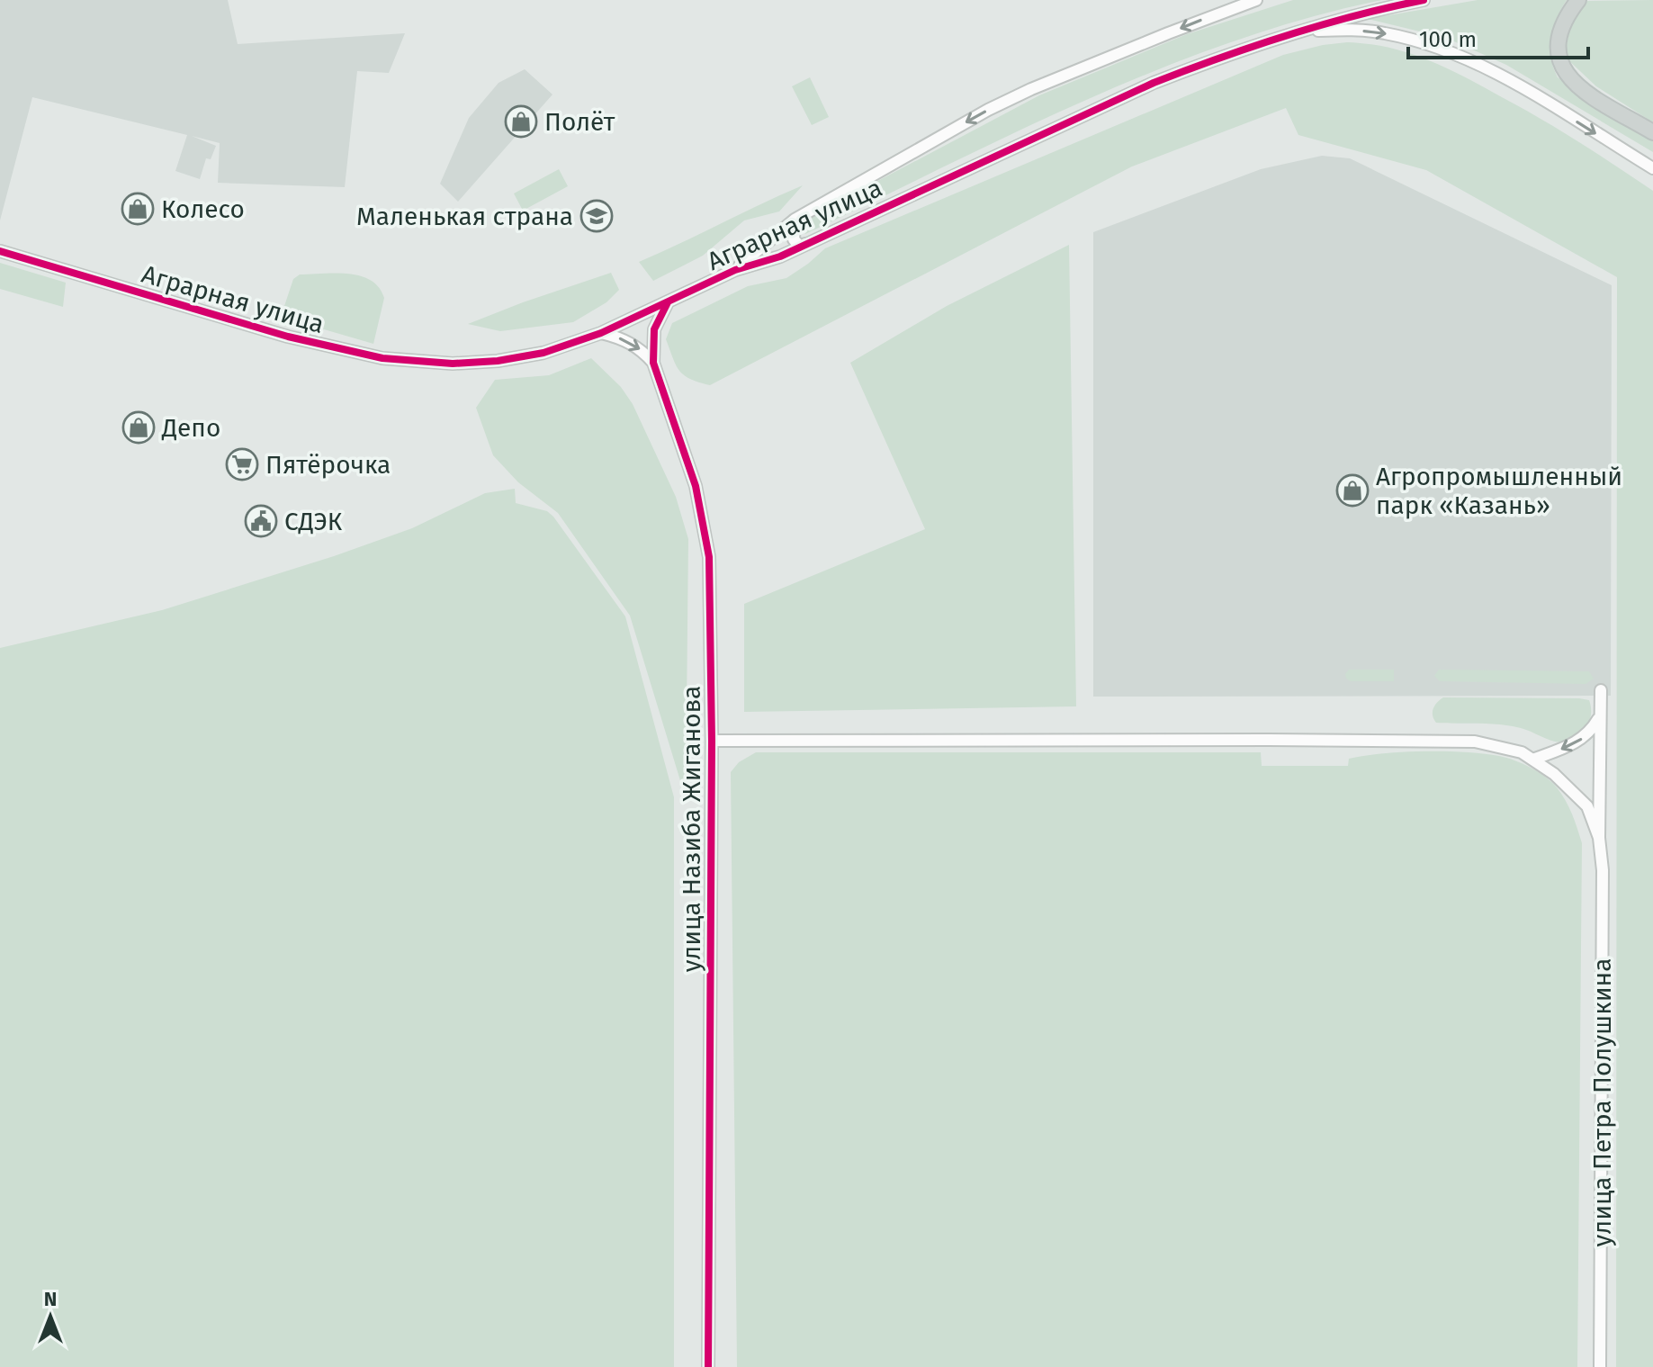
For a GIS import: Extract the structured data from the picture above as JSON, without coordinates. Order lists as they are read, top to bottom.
{
  "streets": {
    "street": ["Аграрная улица", "улица Назиба Жиганова", "улица Петра Полушкина"]
  },
  "crossings": [
    ["Аграрная улица", "улица Назиба Жиганова"]
  ],
  "places": {
    "shop": [
      "Полёт",
      "Колесо",
      "Депо",
      "Агропромышленный парк «Казань»"
    ],
    "school or university": ["Маленькая страна"],
    "supermarket": ["Пятёрочка"],
    "public building": ["СДЭК"]
  },
  "scale_bar": "100 m",
  "north": "top"
}
